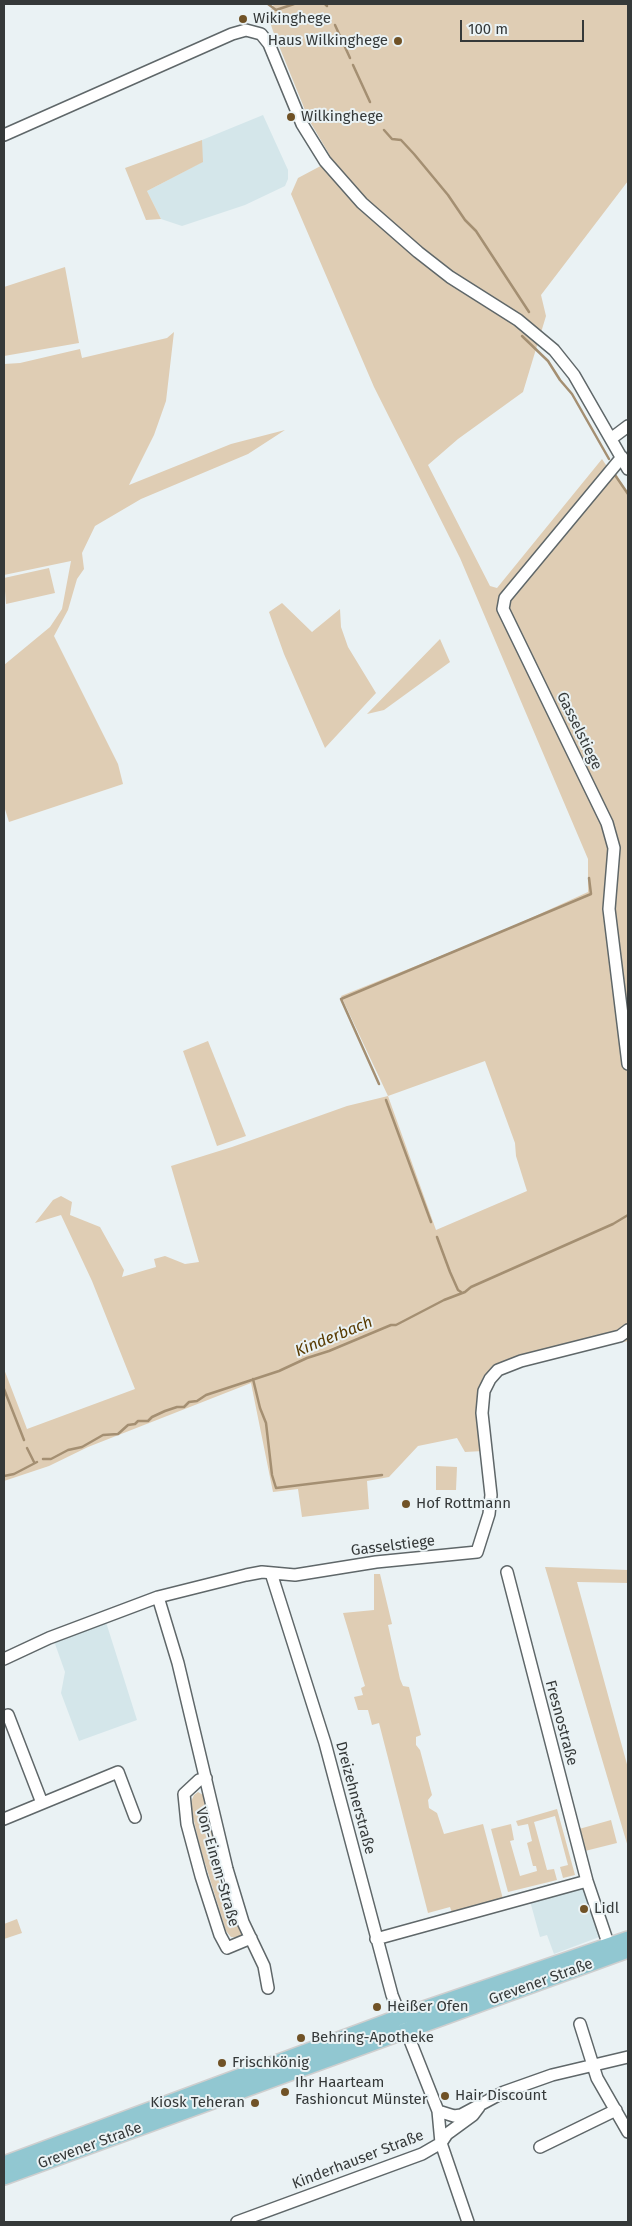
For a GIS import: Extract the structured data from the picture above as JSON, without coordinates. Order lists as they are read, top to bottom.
{
  "streets": {
    "main road": ["Grevener Straße"],
    "street": [
      "Gasselstiege",
      "Fresnostraße",
      "Dreizehnerstraße",
      "Von-Einem-Straße",
      "Kinderhauser Straße"
    ]
  },
  "crossings": [
    ["Gasselstiege", "Dreizehnerstraße"],
    ["Gasselstiege", "Von-Einem-Straße"],
    ["Fresnostraße", "Grevener Straße"],
    ["Dreizehnerstraße", "Grevener Straße"],
    ["Dreizehnerstraße", "Kinderhauser Straße"]
  ],
  "water": ["Kinderbach"],
  "places": [
    "Wikinghege",
    "Haus Wilkinghege",
    "Wilkinghege",
    "Hof Rottmann",
    "Lidl",
    "Heißer Ofen",
    "Behring-Apotheke",
    "Frischkönig",
    "Ihr Haarteam Fashioncut Münster",
    "Hair Discount",
    "Kiosk Teheran"
  ],
  "scale_bar": "100 m"
}
